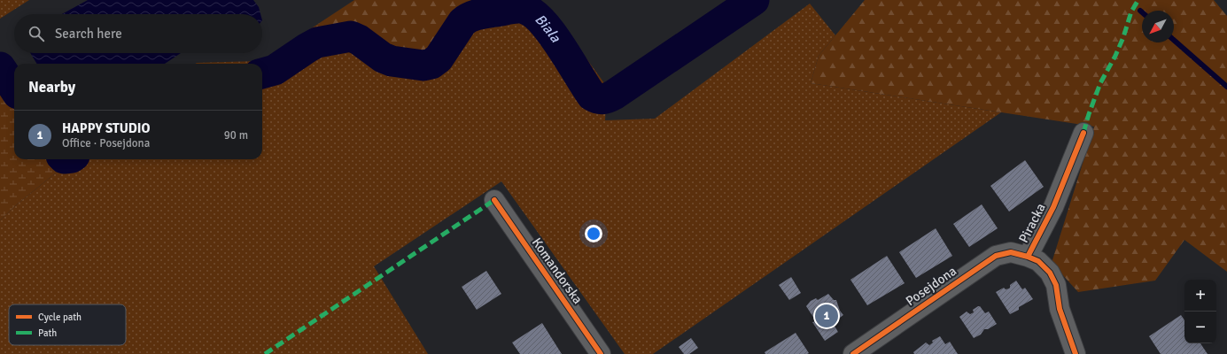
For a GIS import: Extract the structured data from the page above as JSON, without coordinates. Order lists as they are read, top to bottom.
{
  "streets": {
    "street": ["Piracka", "Komandorska", "Posejdona"]
  },
  "crossings": [
    ["Piracka", "Posejdona"]
  ],
  "water": ["Biala"],
  "legend": ["Cycle path", "Path"],
  "north": "bottom left",
  "page": {
    "search": "Search here",
    "heading": "Nearby",
    "list": [
      {
        "mark": "1",
        "name": "HAPPY STUDIO",
        "note": "Office · Posejdona",
        "value": "90 m"
      }
    ],
    "map_buttons": ["+", "−"],
    "pins": "1"
  }
}
